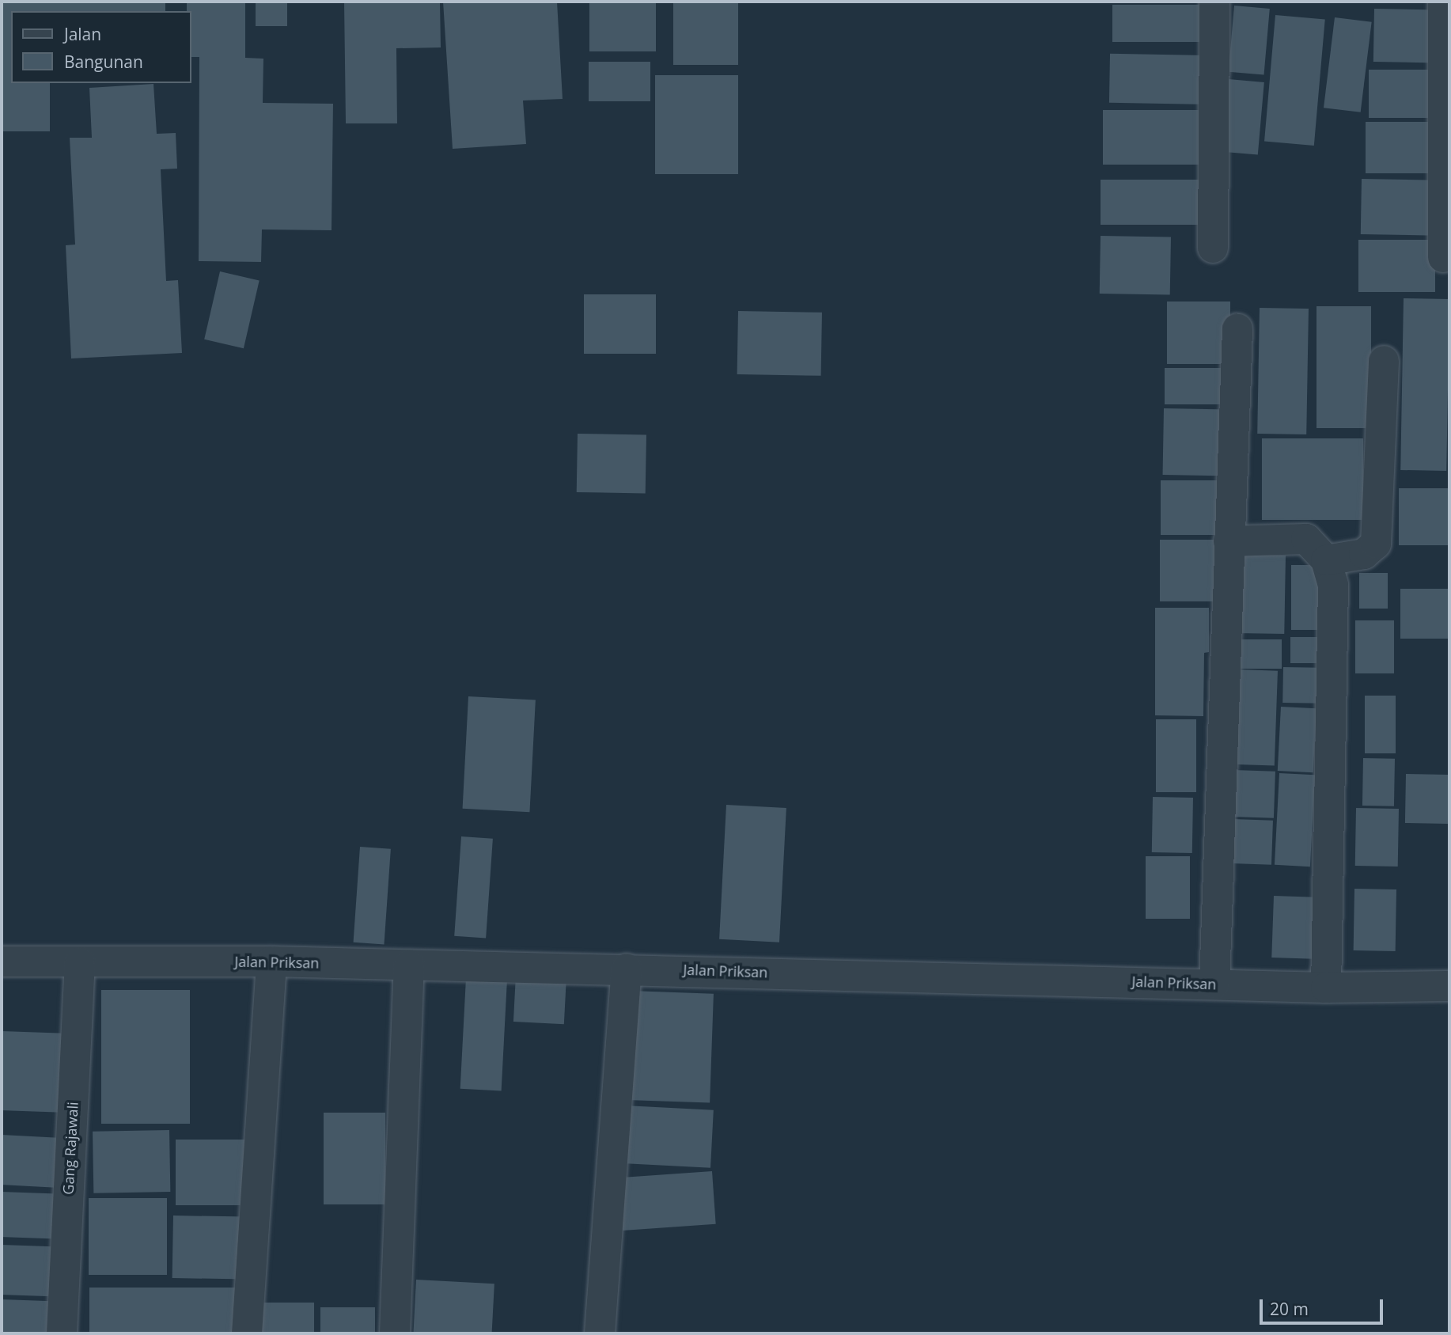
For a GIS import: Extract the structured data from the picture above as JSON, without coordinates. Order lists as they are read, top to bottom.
{
  "streets": {
    "street": ["Jalan Priksan", "Gang Rajawali"]
  },
  "crossings": [
    ["Jalan Priksan", "Gang Rajawali"]
  ],
  "legend": ["Jalan", "Bangunan"],
  "scale_bar": "20 m"
}
